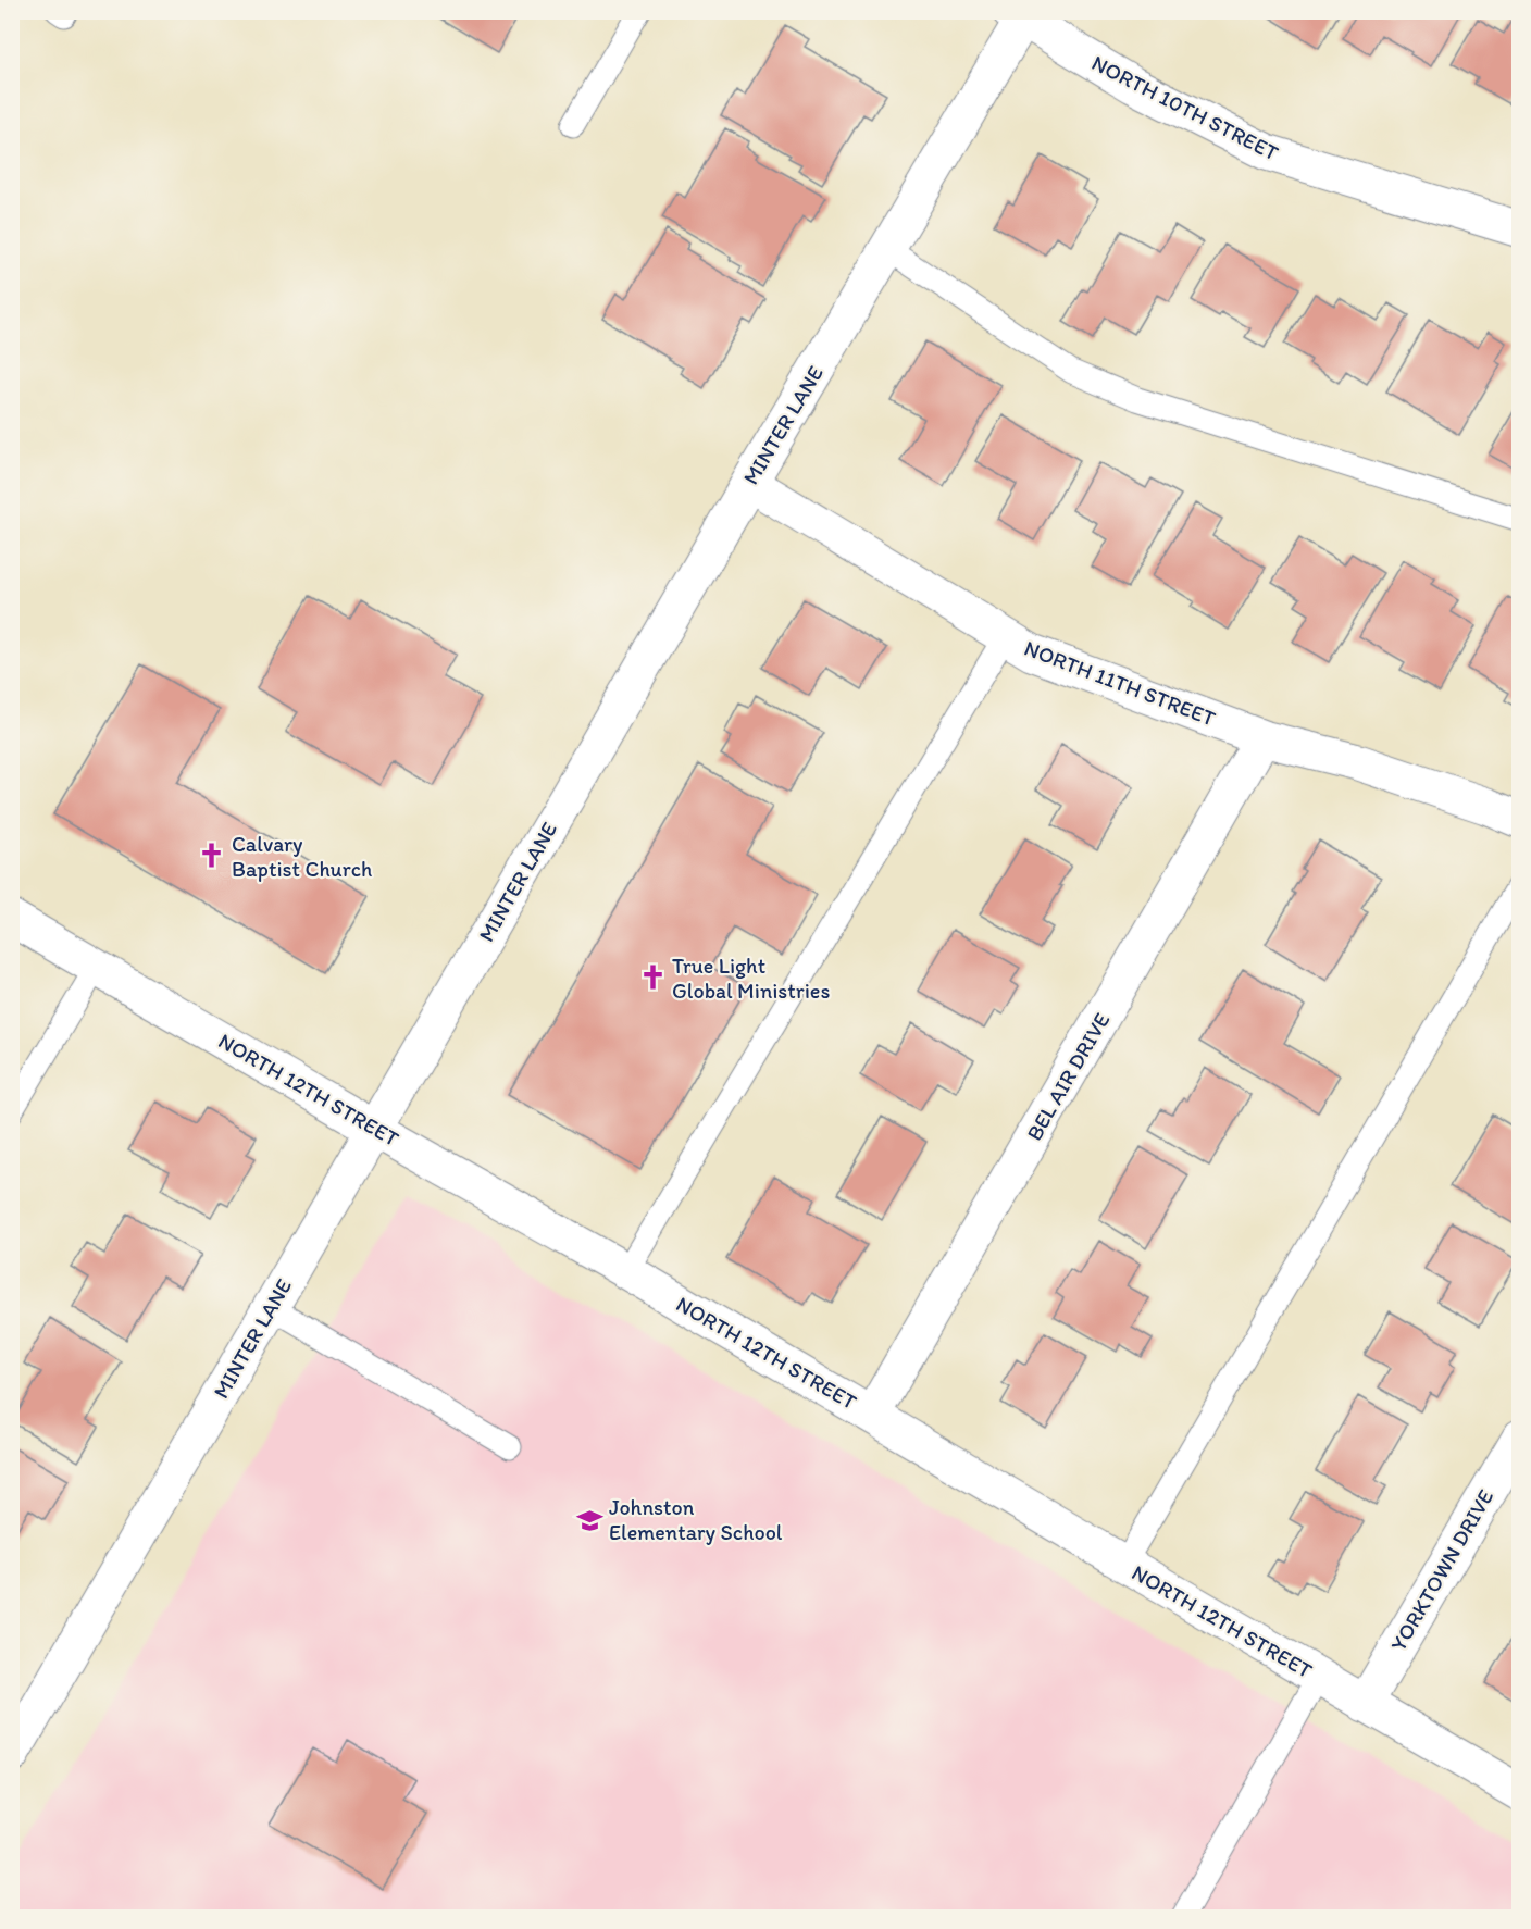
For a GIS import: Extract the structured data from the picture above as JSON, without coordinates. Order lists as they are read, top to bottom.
{
  "streets": {
    "street": [
      "NORTH 10TH STREET",
      "MINTER LANE",
      "NORTH 11TH STREET",
      "BEL AIR DRIVE",
      "NORTH 12TH STREET",
      "YORKTOWN DRIVE"
    ]
  },
  "crossings": [
    ["NORTH 10TH STREET", "MINTER LANE"],
    ["MINTER LANE", "NORTH 11TH STREET"],
    ["MINTER LANE", "NORTH 12TH STREET"],
    ["NORTH 11TH STREET", "BEL AIR DRIVE"],
    ["BEL AIR DRIVE", "NORTH 12TH STREET"],
    ["NORTH 12TH STREET", "YORKTOWN DRIVE"]
  ],
  "places": {
    "church": ["Calvary Baptist Church", "True Light Global Ministries"],
    "school or university": ["Johnston Elementary School"]
  }
}
